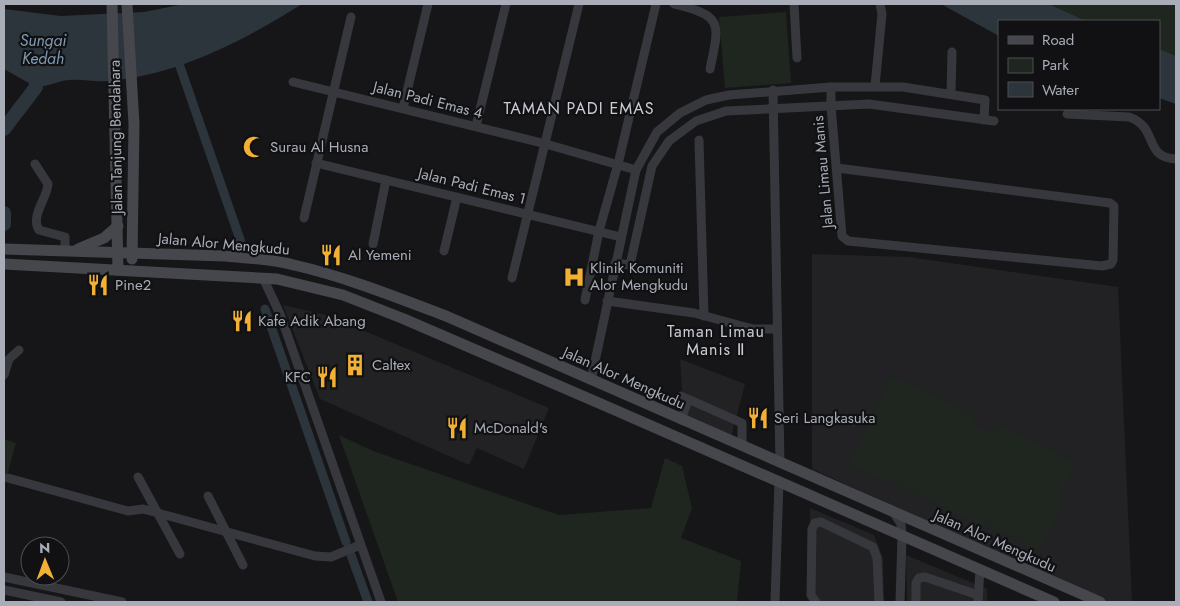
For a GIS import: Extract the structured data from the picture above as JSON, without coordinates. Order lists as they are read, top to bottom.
{
  "streets": {
    "main road": ["Jalan Tanjung Bendahara", "Jalan Alor Mengkudu"],
    "street": ["Jalan Padi Emas 4", "Jalan Limau Manis", "Jalan Padi Emas 1"]
  },
  "crossings": [
    ["Jalan Tanjung Bendahara", "Jalan Alor Mengkudu"]
  ],
  "districts": ["TAMAN PADI EMAS", "Taman Limau Manis Ⅱ"],
  "water": ["Sungai Kedah"],
  "places": {
    "mosque": ["Surau Al Husna"],
    "restaurant": [
      "Al Yemeni",
      "Pine2",
      "Kafe Adik Abang",
      "KFC",
      "Seri Langkasuka",
      "McDonald's"
    ],
    "hospital": ["Klinik Komuniti Alor Mengkudu"],
    "building": ["Caltex"]
  },
  "legend": ["Road", "Park", "Water"],
  "north": "top"
}
